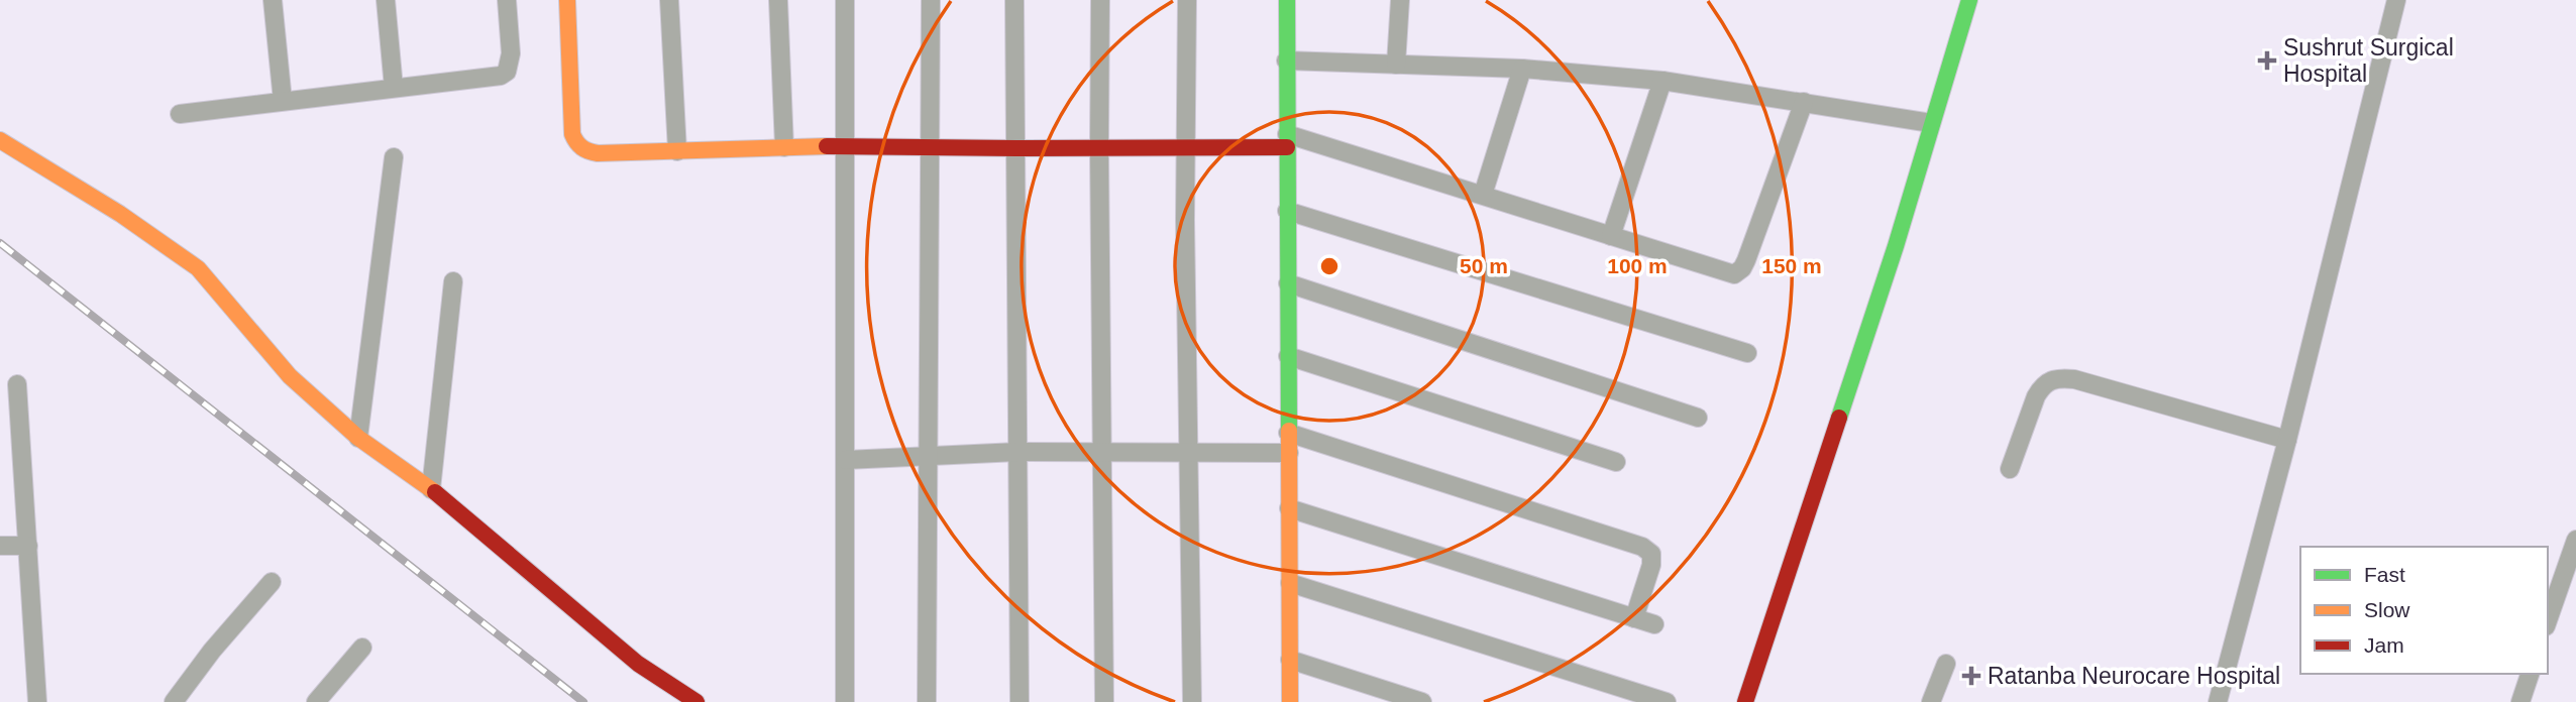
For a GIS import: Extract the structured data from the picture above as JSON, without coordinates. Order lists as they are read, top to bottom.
{
  "places": {
    "health": ["Sushrut Surgical Hospital", "Ratanba Neurocare Hospital"]
  },
  "legend": ["Fast", "Slow", "Jam"],
  "rings": ["50 m", "100 m", "150 m"]
}
